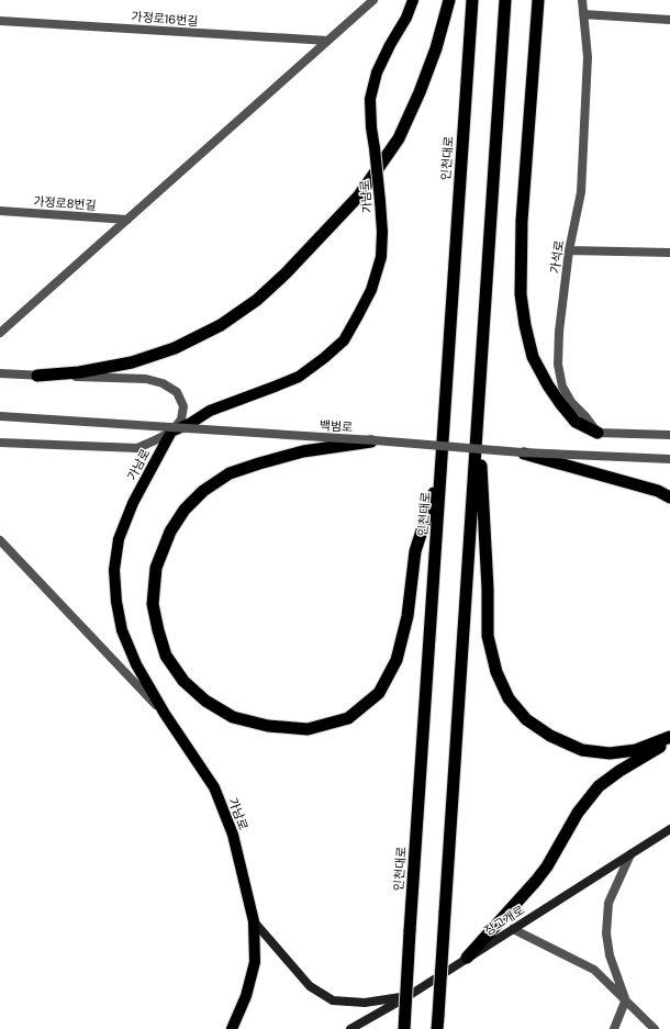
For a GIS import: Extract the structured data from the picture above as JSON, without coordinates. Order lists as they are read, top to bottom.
{
  "streets": {
    "highway": ["인천대로"],
    "main road": ["가남로", "장고개로"],
    "street": [
      "가정로16번길",
      "가정로8번길",
      "가석로",
      "백범로"
    ]
  }
}
